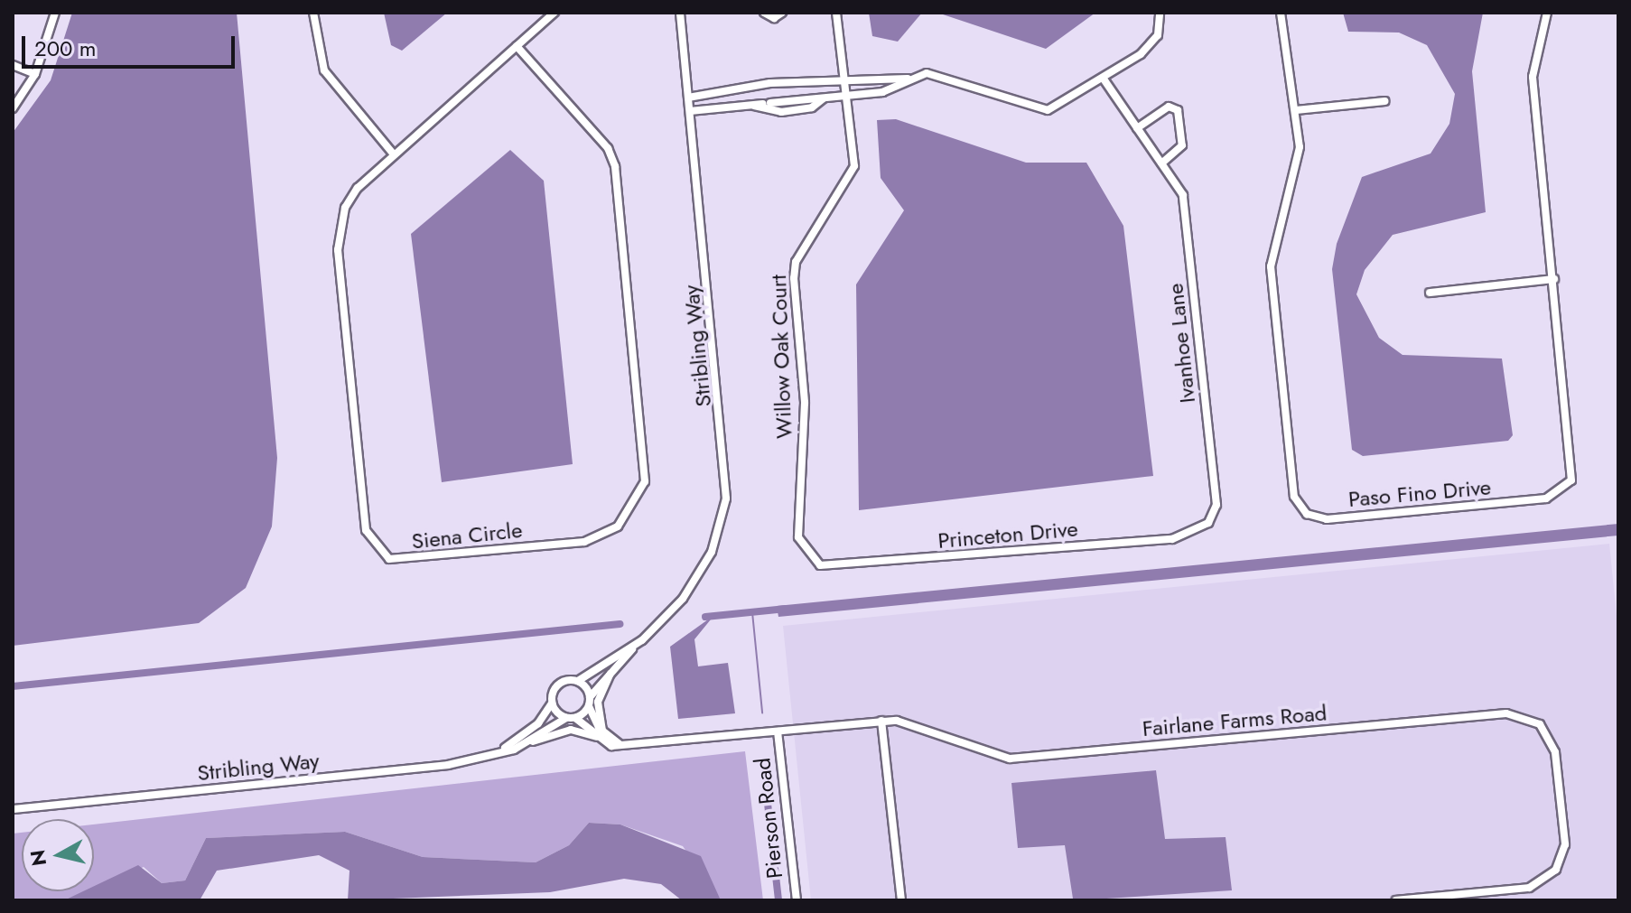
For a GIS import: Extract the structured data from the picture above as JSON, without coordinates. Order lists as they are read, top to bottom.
{
  "streets": {
    "street": [
      "Ivanhoe Lane",
      "Stribling Way",
      "Willow Oak Court",
      "Paso Fino Drive",
      "Princeton Drive",
      "Siena Circle",
      "Fairlane Farms Road",
      "Pierson Road"
    ]
  },
  "crossings": [
    ["Ivanhoe Lane", "Princeton Drive"],
    ["Stribling Way", "Fairlane Farms Road"],
    ["Willow Oak Court", "Princeton Drive"],
    ["Fairlane Farms Road", "Pierson Road"]
  ],
  "scale_bar": "200 m",
  "north": "left"
}
